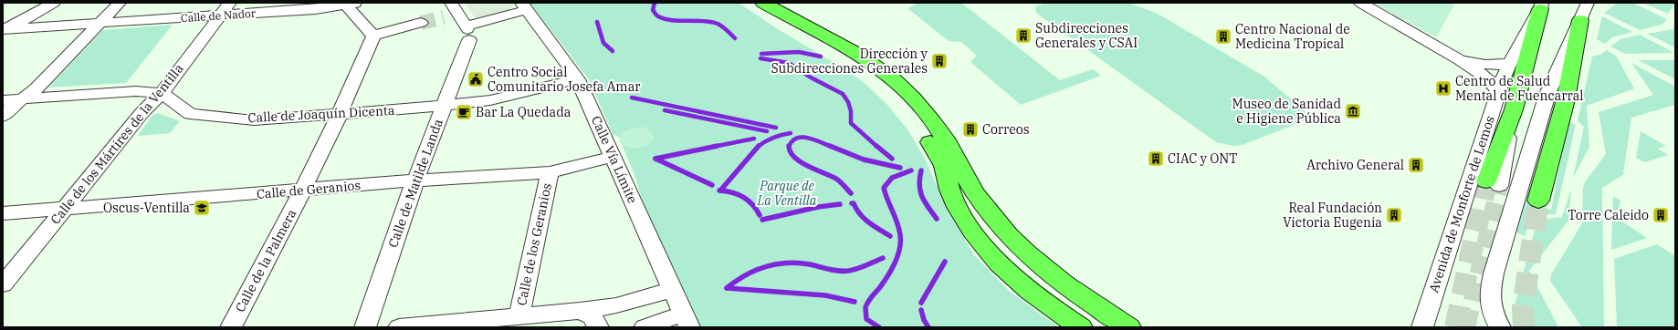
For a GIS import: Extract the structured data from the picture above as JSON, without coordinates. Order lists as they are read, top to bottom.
{
  "streets": {
    "street": [
      "Calle de Nador",
      "Calle de Joaquín Dicenta",
      "Calle de los Mártires de la Ventilla",
      "Calle Vía Límite",
      "Calle de Matilde Landa",
      "Calle de Geranios",
      "Avenida de Monforte de Lemos",
      "Calle de los Geranios",
      "Calle de la Palmera"
    ]
  },
  "crossings": [
    ["Calle de Nador", "Calle de los Mártires de la Ventilla"],
    ["Calle de Joaquín Dicenta", "Calle de los Mártires de la Ventilla"],
    ["Calle de Joaquín Dicenta", "Calle Vía Límite"],
    ["Calle de Joaquín Dicenta", "Calle de Matilde Landa"],
    ["Calle de Joaquín Dicenta", "Calle de la Palmera"],
    ["Calle de los Mártires de la Ventilla", "Calle de Geranios"],
    ["Calle Vía Límite", "Calle de Geranios"],
    ["Calle de Matilde Landa", "Calle de Geranios"],
    ["Calle de Geranios", "Calle de los Geranios"],
    ["Calle de Geranios", "Calle de la Palmera"]
  ],
  "parks": ["Parque de La Ventilla"],
  "places": {
    "building": [
      "Subdirecciones Generales y CSAI",
      "Centro Nacional de Medicina Tropical",
      "Dirección y Subdirecciones Generales",
      "Correos",
      "CIAC y ONT",
      "Archivo General",
      "Real Fundación Victoria Eugenia",
      "Torre Caleido"
    ],
    "public building": ["Centro Social Comunitario Josefa Amar"],
    "hospital": ["Centro de Salud Mental de Fuencarral"],
    "museum": ["Museo de Sanidad e Higiene Pública"],
    "cafe": ["Bar La Quedada"],
    "school or university": ["Oscus-Ventilla"]
  }
}
